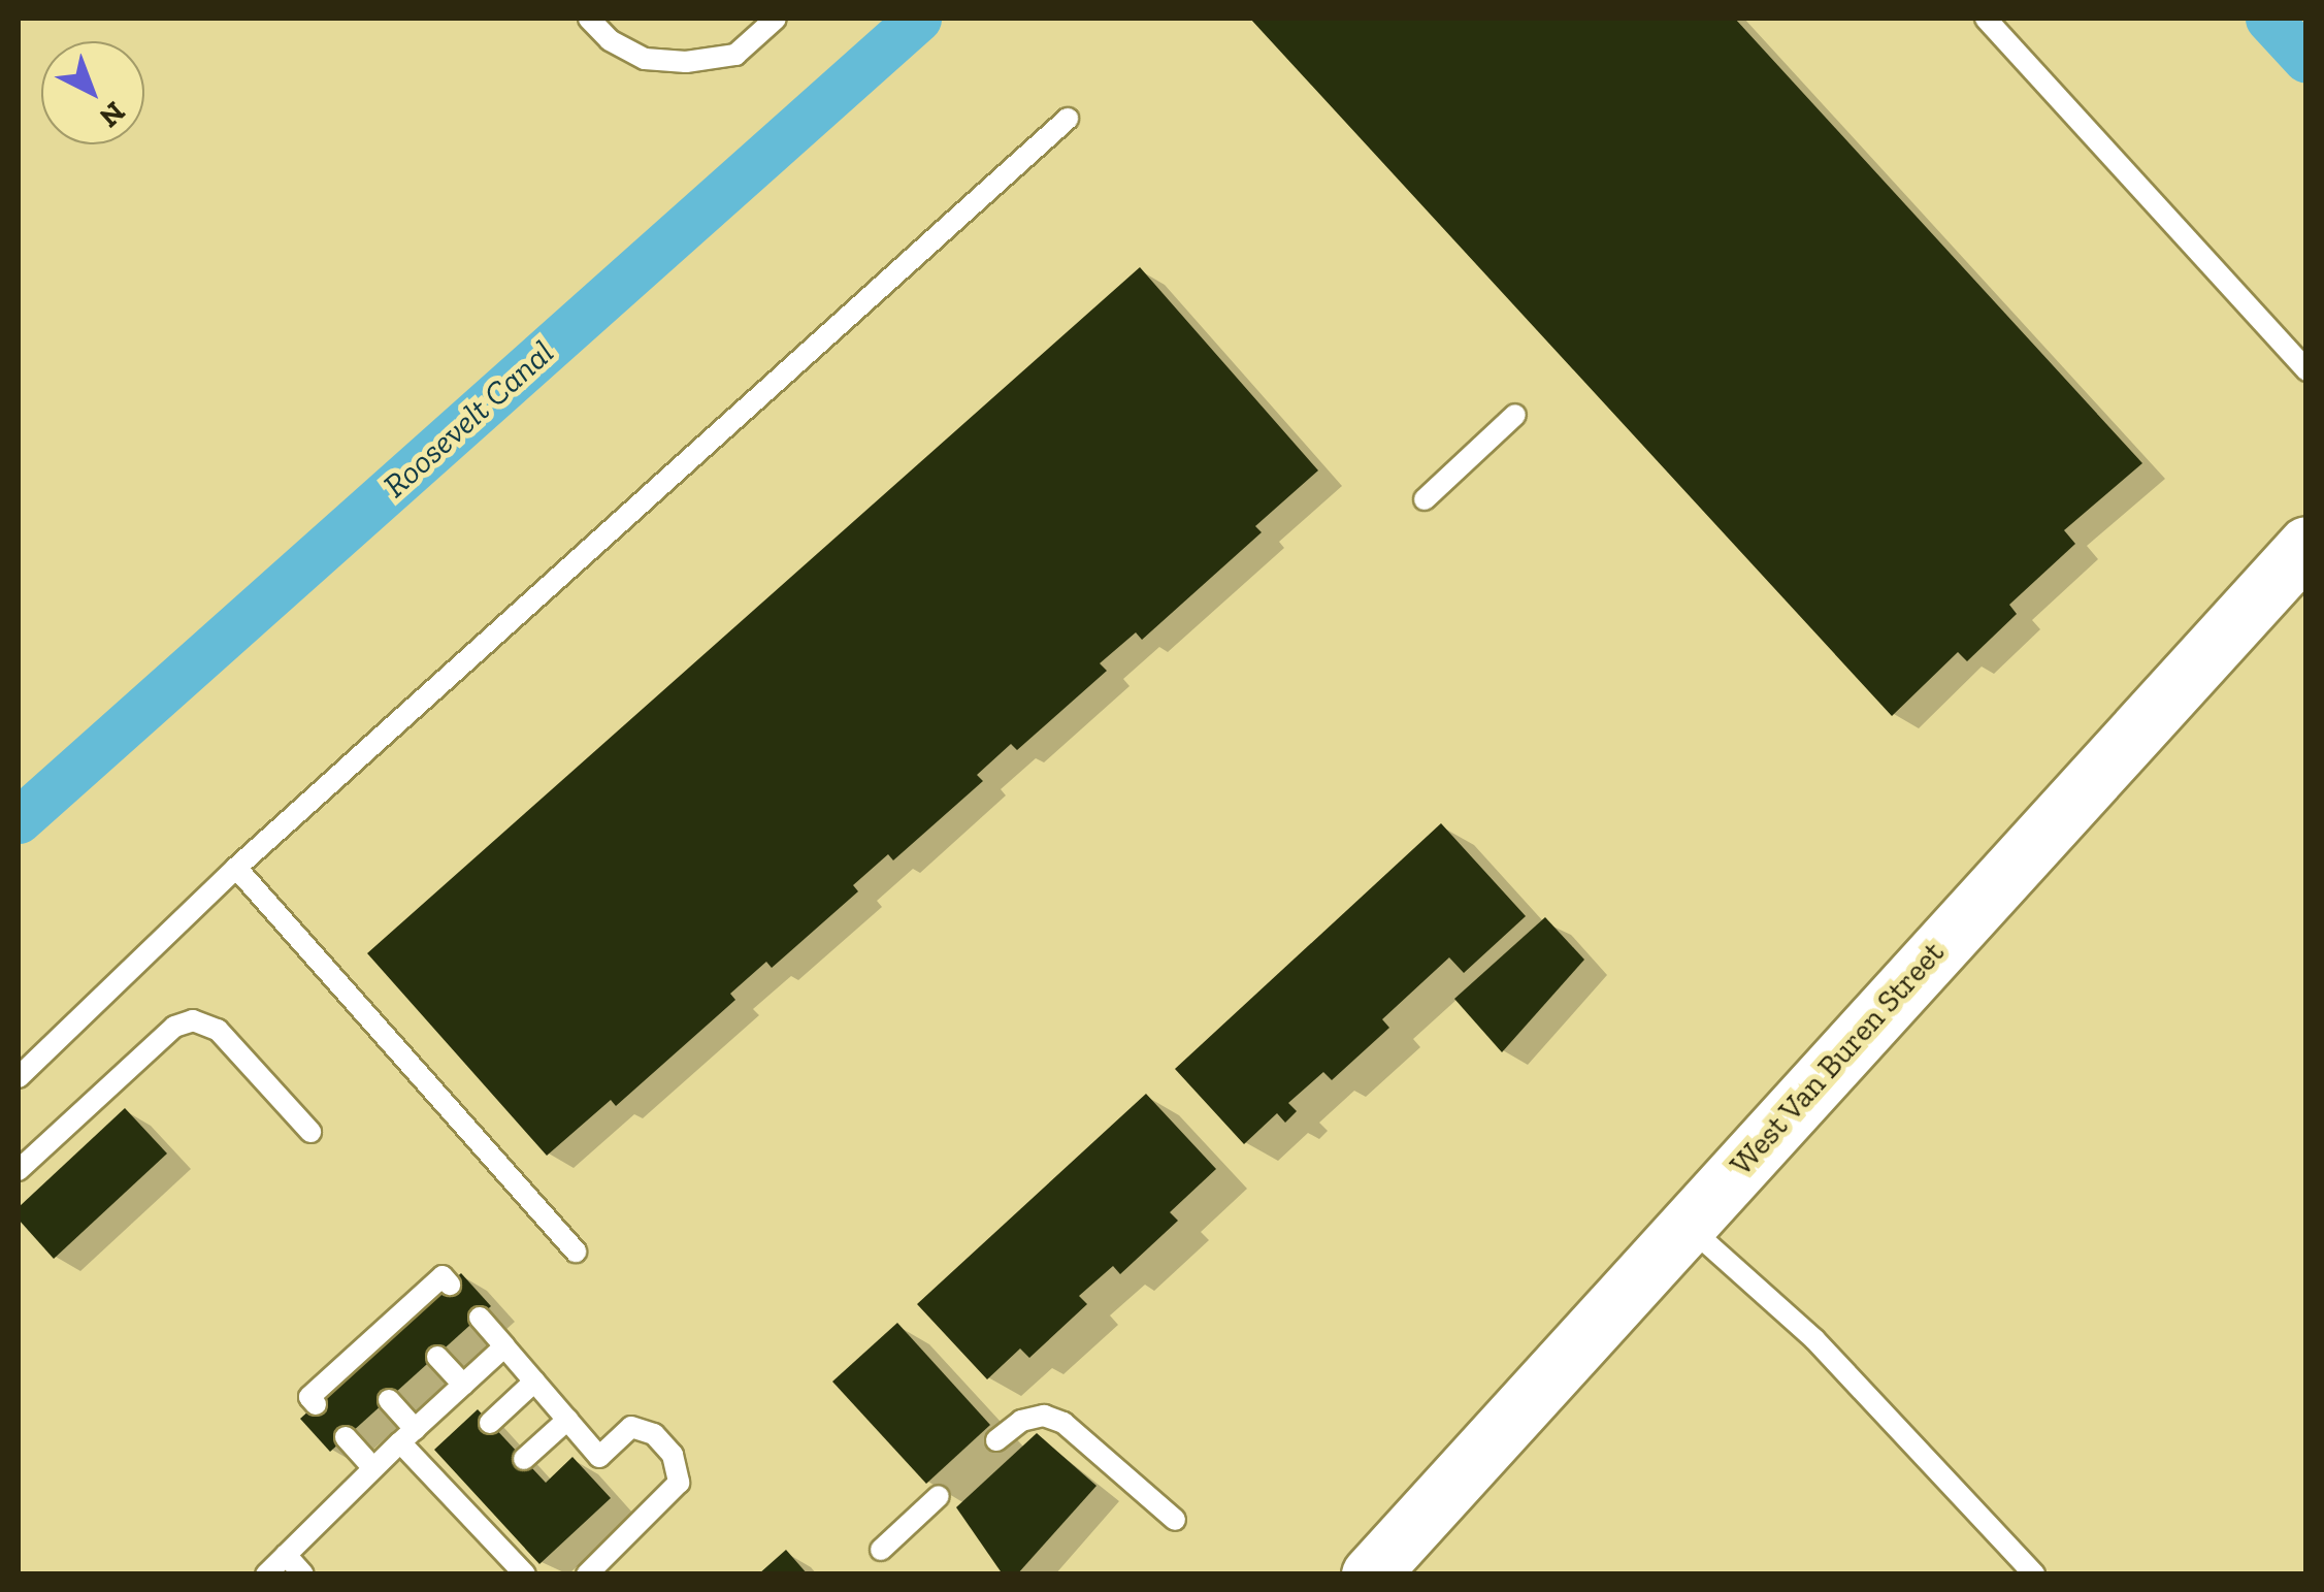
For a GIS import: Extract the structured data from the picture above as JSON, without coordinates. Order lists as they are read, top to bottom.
{
  "streets": {
    "main road": ["West Van Buren Street"]
  },
  "water": ["Roosevelt Canal"],
  "north": "bottom right"
}
